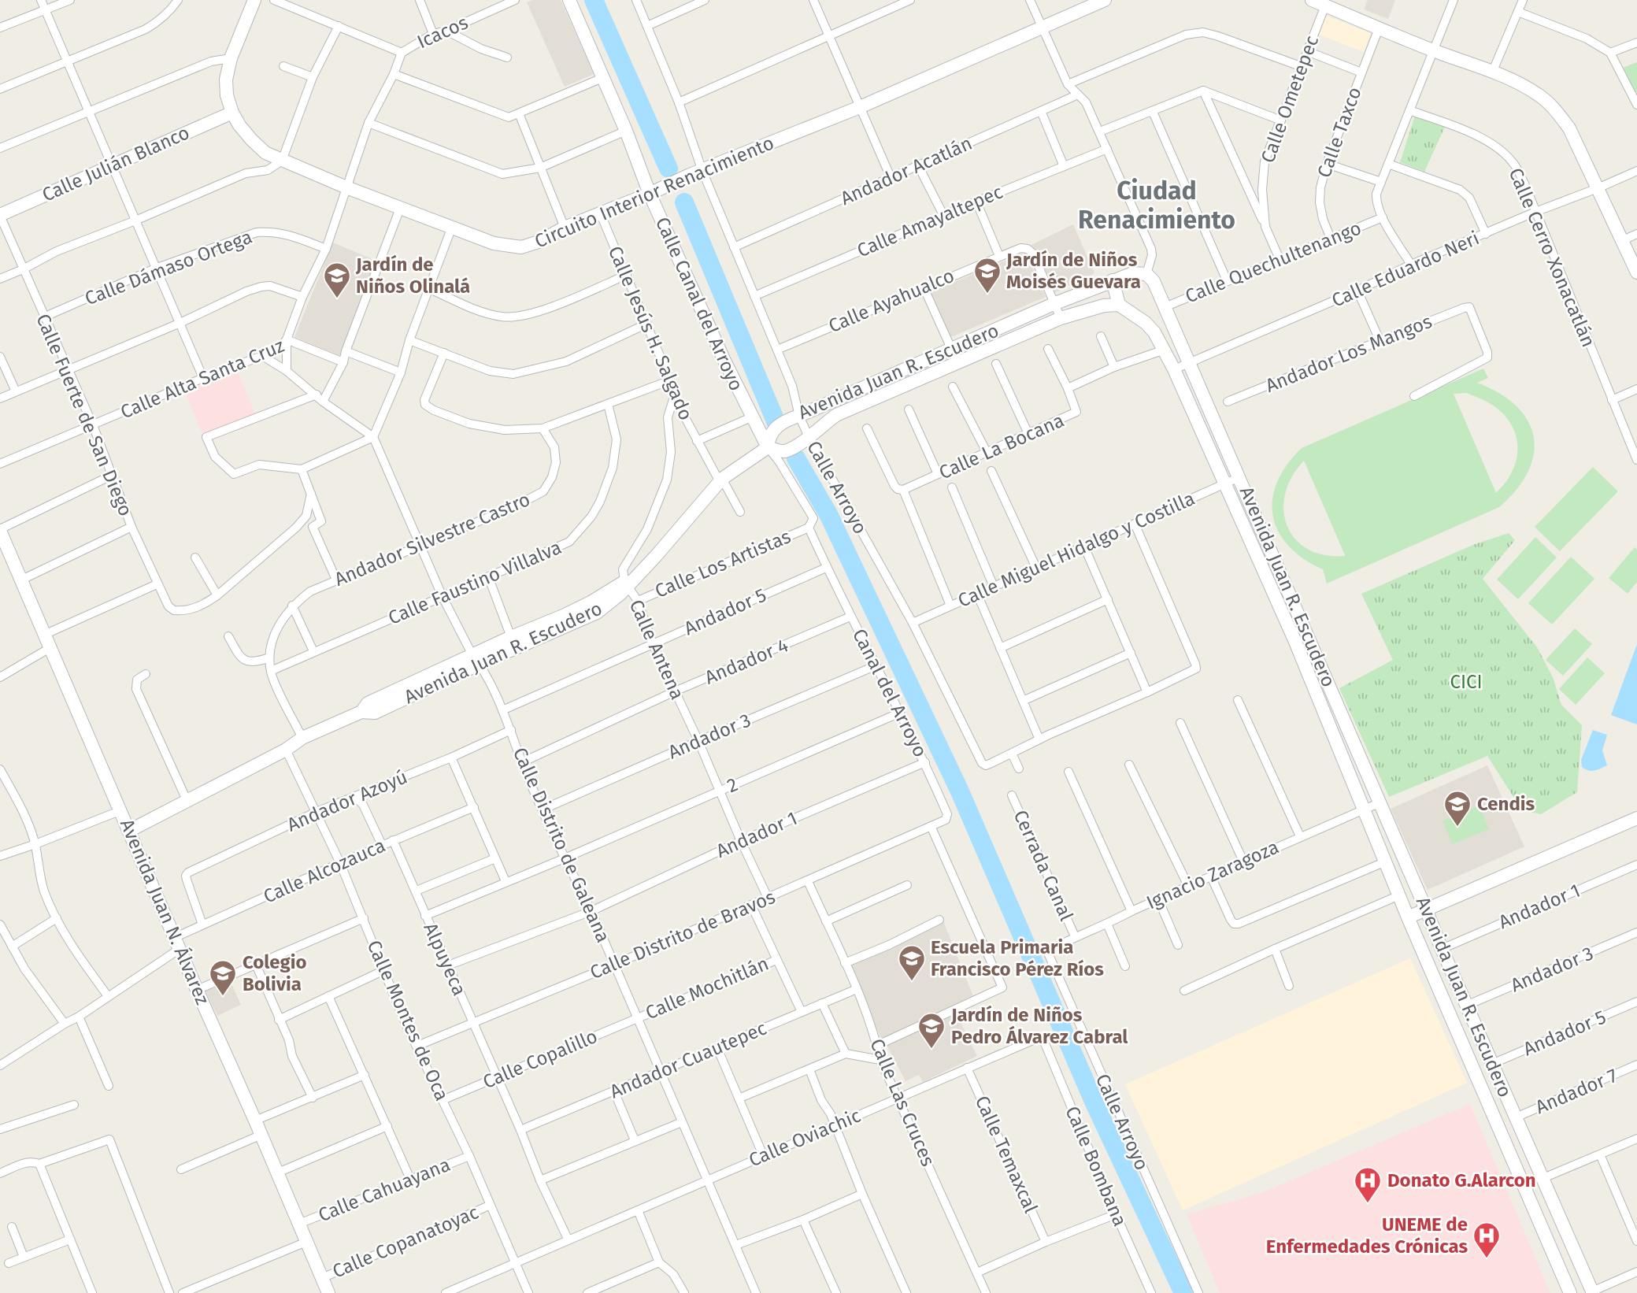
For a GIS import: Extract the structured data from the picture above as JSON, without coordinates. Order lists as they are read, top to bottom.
{
  "streets": {
    "main road": [
      "Calle Julián Blanco",
      "Circuito Interior Renacimiento",
      "Calle Canal del Arroyo",
      "Avenida Juan R. Escudero",
      "Avenida Juan N. Álvarez"
    ],
    "street": [
      "Icacos",
      "Calle Ometepec",
      "Calle Taxco",
      "Andador Acatlán",
      "Calle Amayaltepec",
      "Calle Cerro Xonacatlán",
      "Calle Quechultenango",
      "Calle Dámaso Ortega",
      "Calle Eduardo Neri",
      "Calle Ayahualco",
      "Calle Jesús H. Salgado",
      "Andador Los Mangos",
      "Calle Alta Santa Cruz",
      "Calle Fuerte de San Diego",
      "Calle La Bocana",
      "Calle Arroyo",
      "Andador Silvestre Castro",
      "Calle Miguel Hidalgo y Costilla",
      "Calle Los Artistas",
      "Calle Faustino Villalva",
      "Andador 5",
      "Calle Antena",
      "Andador 4",
      "Canal del Arroyo",
      "Andador 3",
      "2",
      "Andador Azoyú",
      "Andador 1",
      "Calle Distrito de Galeana",
      "Cerrada Canal",
      "Calle Alcozauca",
      "Ignacio Zaragoza",
      "Calle Distrito de Bravos",
      "Alpuyeca",
      "Calle Mochitlán",
      "Calle Montes de Oca",
      "Calle Copalillo",
      "Andador Cuautepec",
      "Andador 7",
      "Calle Las Cruces",
      "Calle Oviachic",
      "Calle Temaxcal",
      "Calle Bombana",
      "Calle Cahuayana",
      "Calle Copanatoyac"
    ]
  },
  "crossings": [
    ["Calle Ometepec", "Calle Quechultenango"],
    ["Calle Taxco", "Calle Quechultenango"],
    ["Calle Julián Blanco", "Circuito Interior Renacimiento"],
    ["Calle Julián Blanco", "Calle Fuerte de San Diego"],
    ["Andador Acatlán", "Calle Arroyo"],
    ["Circuito Interior Renacimiento", "Calle Canal del Arroyo"],
    ["Circuito Interior Renacimiento", "Calle Jesús H. Salgado"],
    ["Circuito Interior Renacimiento", "Calle Arroyo"],
    ["Calle Amayaltepec", "Calle Arroyo"],
    ["Calle Cerro Xonacatlán", "Calle Eduardo Neri"],
    ["Calle Quechultenango", "Avenida Juan R. Escudero"],
    ["Calle Dámaso Ortega", "Calle Fuerte de San Diego"],
    ["Calle Eduardo Neri", "Avenida Juan R. Escudero"],
    ["Calle Ayahualco", "Avenida Juan R. Escudero"],
    ["Calle Ayahualco", "Calle Arroyo"],
    ["Calle Canal del Arroyo", "Avenida Juan R. Escudero"],
    ["Calle Canal del Arroyo", "Calle Los Artistas"],
    ["Calle Canal del Arroyo", "Andador 5"],
    ["Calle Canal del Arroyo", "Canal del Arroyo"],
    ["Calle Jesús H. Salgado", "Avenida Juan R. Escudero"],
    ["Calle Jesús H. Salgado", "Calle Antena"],
    ["Avenida Juan R. Escudero", "Calle La Bocana"],
    ["Avenida Juan R. Escudero", "Calle Arroyo"],
    ["Avenida Juan R. Escudero", "Calle Miguel Hidalgo y Costilla"],
    ["Avenida Juan R. Escudero", "Andador 5"],
    ["Avenida Juan R. Escudero", "Calle Antena"],
    ["Avenida Juan R. Escudero", "Andador 3"],
    ["Avenida Juan R. Escudero", "Andador 1"],
    ["Avenida Juan R. Escudero", "Calle Distrito de Galeana"],
    ["Avenida Juan R. Escudero", "Ignacio Zaragoza"],
    ["Avenida Juan R. Escudero", "Avenida Juan N. Álvarez"],
    ["Avenida Juan R. Escudero", "Calle Montes de Oca"],
    ["Avenida Juan R. Escudero", "Andador 7"],
    ["Calle Alta Santa Cruz", "Calle Fuerte de San Diego"],
    ["Calle Arroyo", "Calle Miguel Hidalgo y Costilla"],
    ["Calle Arroyo", "Ignacio Zaragoza"],
    ["Andador Silvestre Castro", "Calle Distrito de Galeana"],
    ["Calle Los Artistas", "Calle Antena"],
    ["Calle Faustino Villalva", "Calle Distrito de Galeana"],
    ["Andador 5", "Calle Antena"],
    ["Andador 5", "Canal del Arroyo"],
    ["Andador 5", "Calle Distrito de Galeana"],
    ["Calle Antena", "Andador 4"],
    ["Calle Antena", "Andador 3"],
    ["Calle Antena", "2"],
    ["Calle Antena", "Andador 1"],
    ["Calle Antena", "Calle Distrito de Bravos"],
    ["Andador 4", "Canal del Arroyo"],
    ["Andador 4", "Calle Distrito de Galeana"],
    ["Canal del Arroyo", "Andador 3"],
    ["Canal del Arroyo", "2"],
    ["Canal del Arroyo", "Andador 1"],
    ["Canal del Arroyo", "Calle Distrito de Bravos"],
    ["Andador 3", "Calle Distrito de Galeana"],
    ["2", "Calle Distrito de Galeana"],
    ["2", "Alpuyeca"],
    ["Andador Azoyú", "Calle Distrito de Galeana"],
    ["Andador Azoyú", "Calle Alcozauca"],
    ["Andador Azoyú", "Calle Montes de Oca"],
    ["Andador 1", "Calle Distrito de Galeana"],
    ["Andador 1", "Alpuyeca"],
    ["Calle Distrito de Galeana", "Calle Distrito de Bravos"],
    ["Calle Distrito de Galeana", "Calle Mochitlán"],
    ["Calle Distrito de Galeana", "Calle Copalillo"],
    ["Calle Distrito de Galeana", "Andador Cuautepec"],
    ["Calle Distrito de Galeana", "Calle Oviachic"],
    ["Cerrada Canal", "Ignacio Zaragoza"],
    ["Calle Alcozauca", "Avenida Juan N. Álvarez"],
    ["Calle Alcozauca", "Alpuyeca"],
    ["Calle Alcozauca", "Calle Montes de Oca"],
    ["Avenida Juan N. Álvarez", "Calle Cahuayana"],
    ["Avenida Juan N. Álvarez", "Calle Copanatoyac"],
    ["Calle Distrito de Bravos", "Alpuyeca"],
    ["Calle Distrito de Bravos", "Calle Montes de Oca"],
    ["Calle Distrito de Bravos", "Calle Las Cruces"],
    ["Alpuyeca", "Calle Copalillo"],
    ["Alpuyeca", "Andador Cuautepec"],
    ["Alpuyeca", "Calle Oviachic"],
    ["Calle Mochitlán", "Calle Copalillo"],
    ["Calle Montes de Oca", "Calle Copalillo"],
    ["Calle Montes de Oca", "Calle Oviachic"],
    ["Calle Montes de Oca", "Calle Cahuayana"],
    ["Calle Montes de Oca", "Calle Copanatoyac"],
    ["Andador Cuautepec", "Calle Las Cruces"],
    ["Calle Las Cruces", "Calle Oviachic"],
    ["Calle Oviachic", "Calle Temaxcal"],
    ["Calle Oviachic", "Calle Bombana"]
  ],
  "districts": ["Ciudad Renacimiento"],
  "parks": ["CICI"],
  "places": {
    "school or university": [
      "Jardín de Niños Moisés Guevara",
      "Jardín de Niños Olinalá",
      "Cendis",
      "Escuela Primaria Francisco Pérez Ríos",
      "Colegio Bolivia",
      "Jardín de Niños Pedro Álvarez Cabral"
    ],
    "hospital": ["Donato G.Alarcon", "UNEME de Enfermedades Crónicas"]
  }
}
